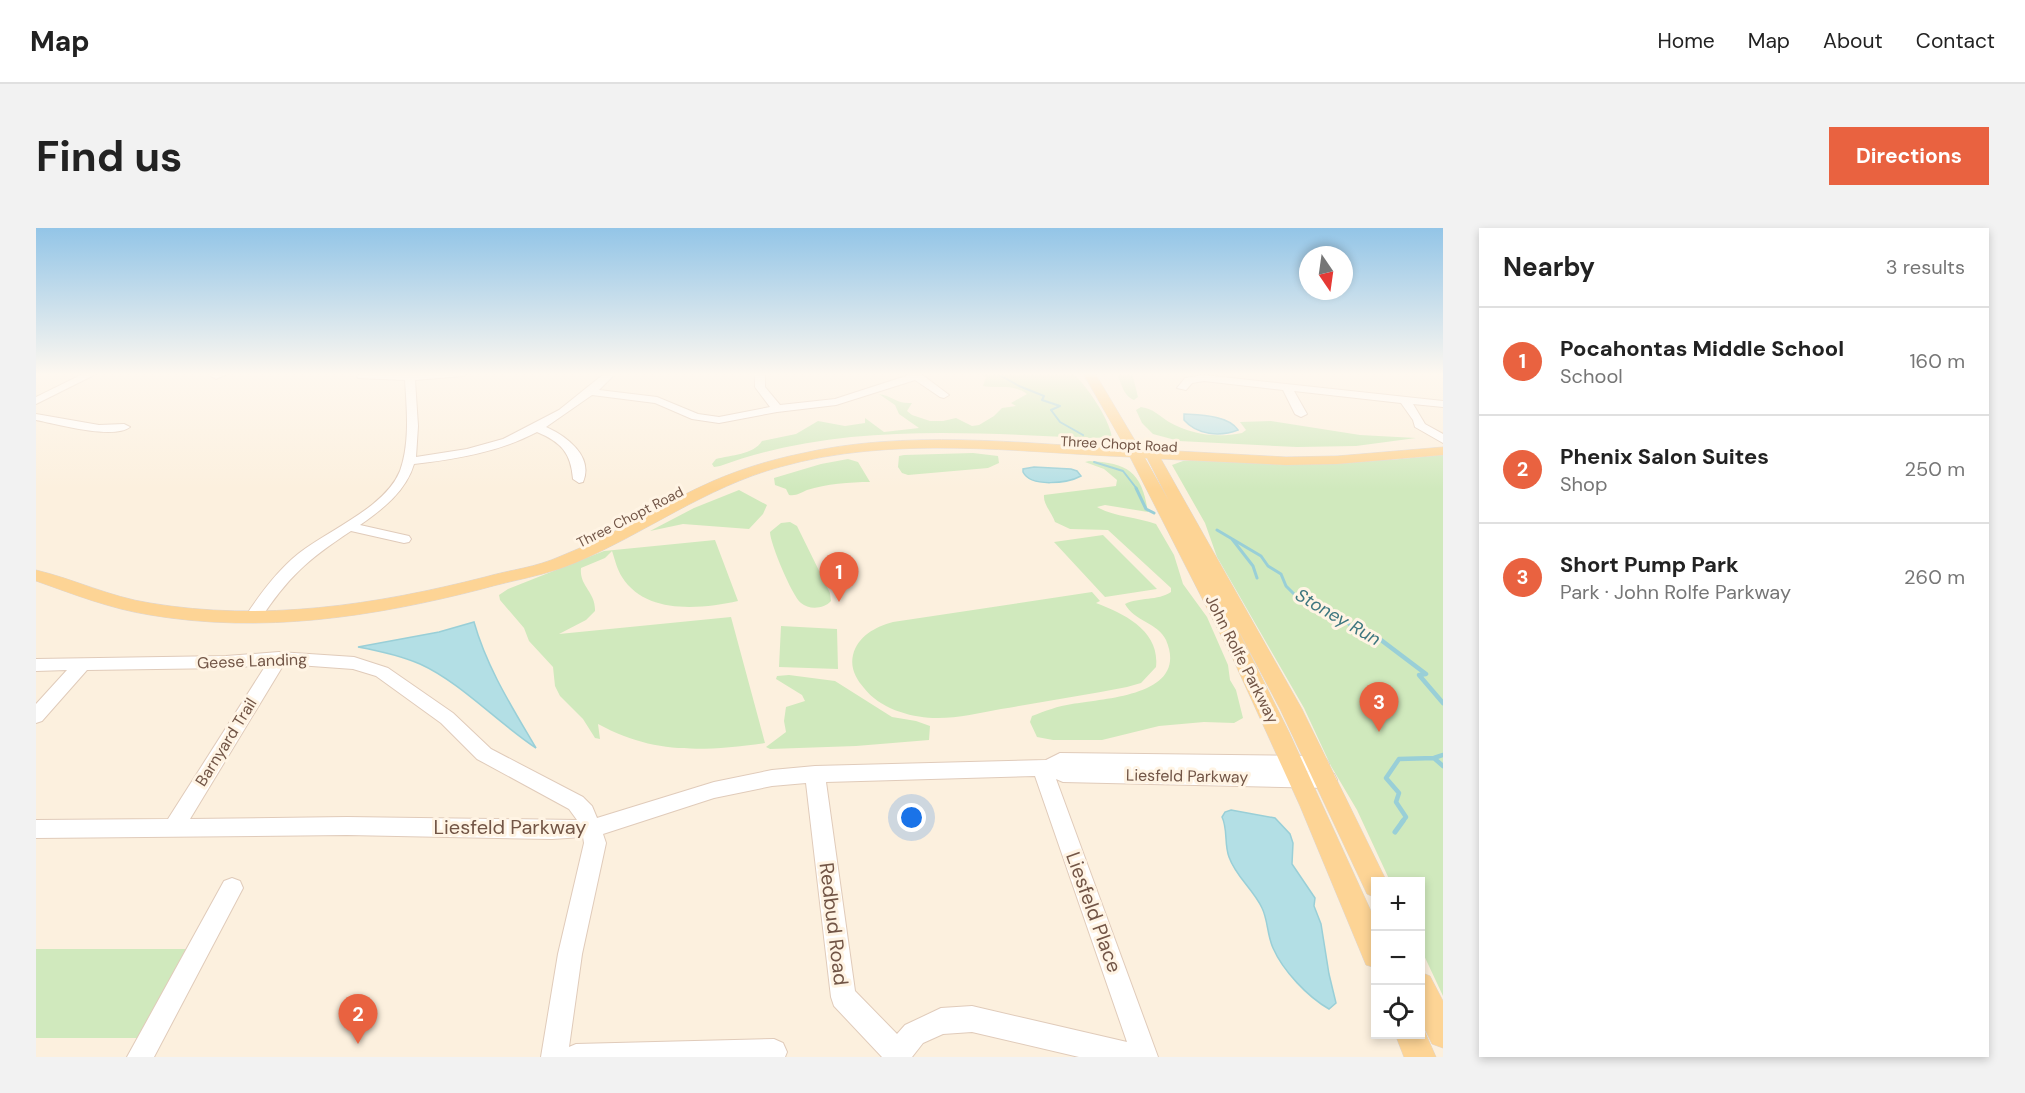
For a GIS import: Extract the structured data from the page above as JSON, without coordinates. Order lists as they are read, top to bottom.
{
  "streets": {
    "main road": ["Three Chopt Road", "John Rolfe Parkway"],
    "street": [
      "Geese Landing",
      "Barnyard Trail",
      "Liesfeld Parkway",
      "Liesfeld Place",
      "Redbud Road"
    ]
  },
  "crossings": [
    ["Three Chopt Road", "John Rolfe Parkway"],
    ["John Rolfe Parkway", "Liesfeld Parkway"],
    ["Geese Landing", "Barnyard Trail"],
    ["Geese Landing", "Liesfeld Parkway"],
    ["Barnyard Trail", "Liesfeld Parkway"],
    ["Liesfeld Parkway", "Liesfeld Place"],
    ["Liesfeld Parkway", "Redbud Road"]
  ],
  "water": ["Stoney Run"],
  "north": "bottom",
  "page": {
    "header": "Map",
    "nav": [
      "Home",
      "Map",
      "About",
      "Contact"
    ],
    "buttons": "Directions",
    "title": "Find us",
    "heading": ["Nearby", "3 results"],
    "list": [
      {
        "mark": "1",
        "name": "Pocahontas Middle School",
        "note": "School",
        "value": "160 m"
      },
      {
        "mark": "2",
        "name": "Phenix Salon Suites",
        "note": "Shop",
        "value": "250 m"
      },
      {
        "mark": "3",
        "name": "Short Pump Park",
        "note": "Park · John Rolfe Parkway",
        "value": "260 m"
      }
    ],
    "pins": ["1", "3", "2"],
    "map_buttons": ["+", "−"]
  }
}
